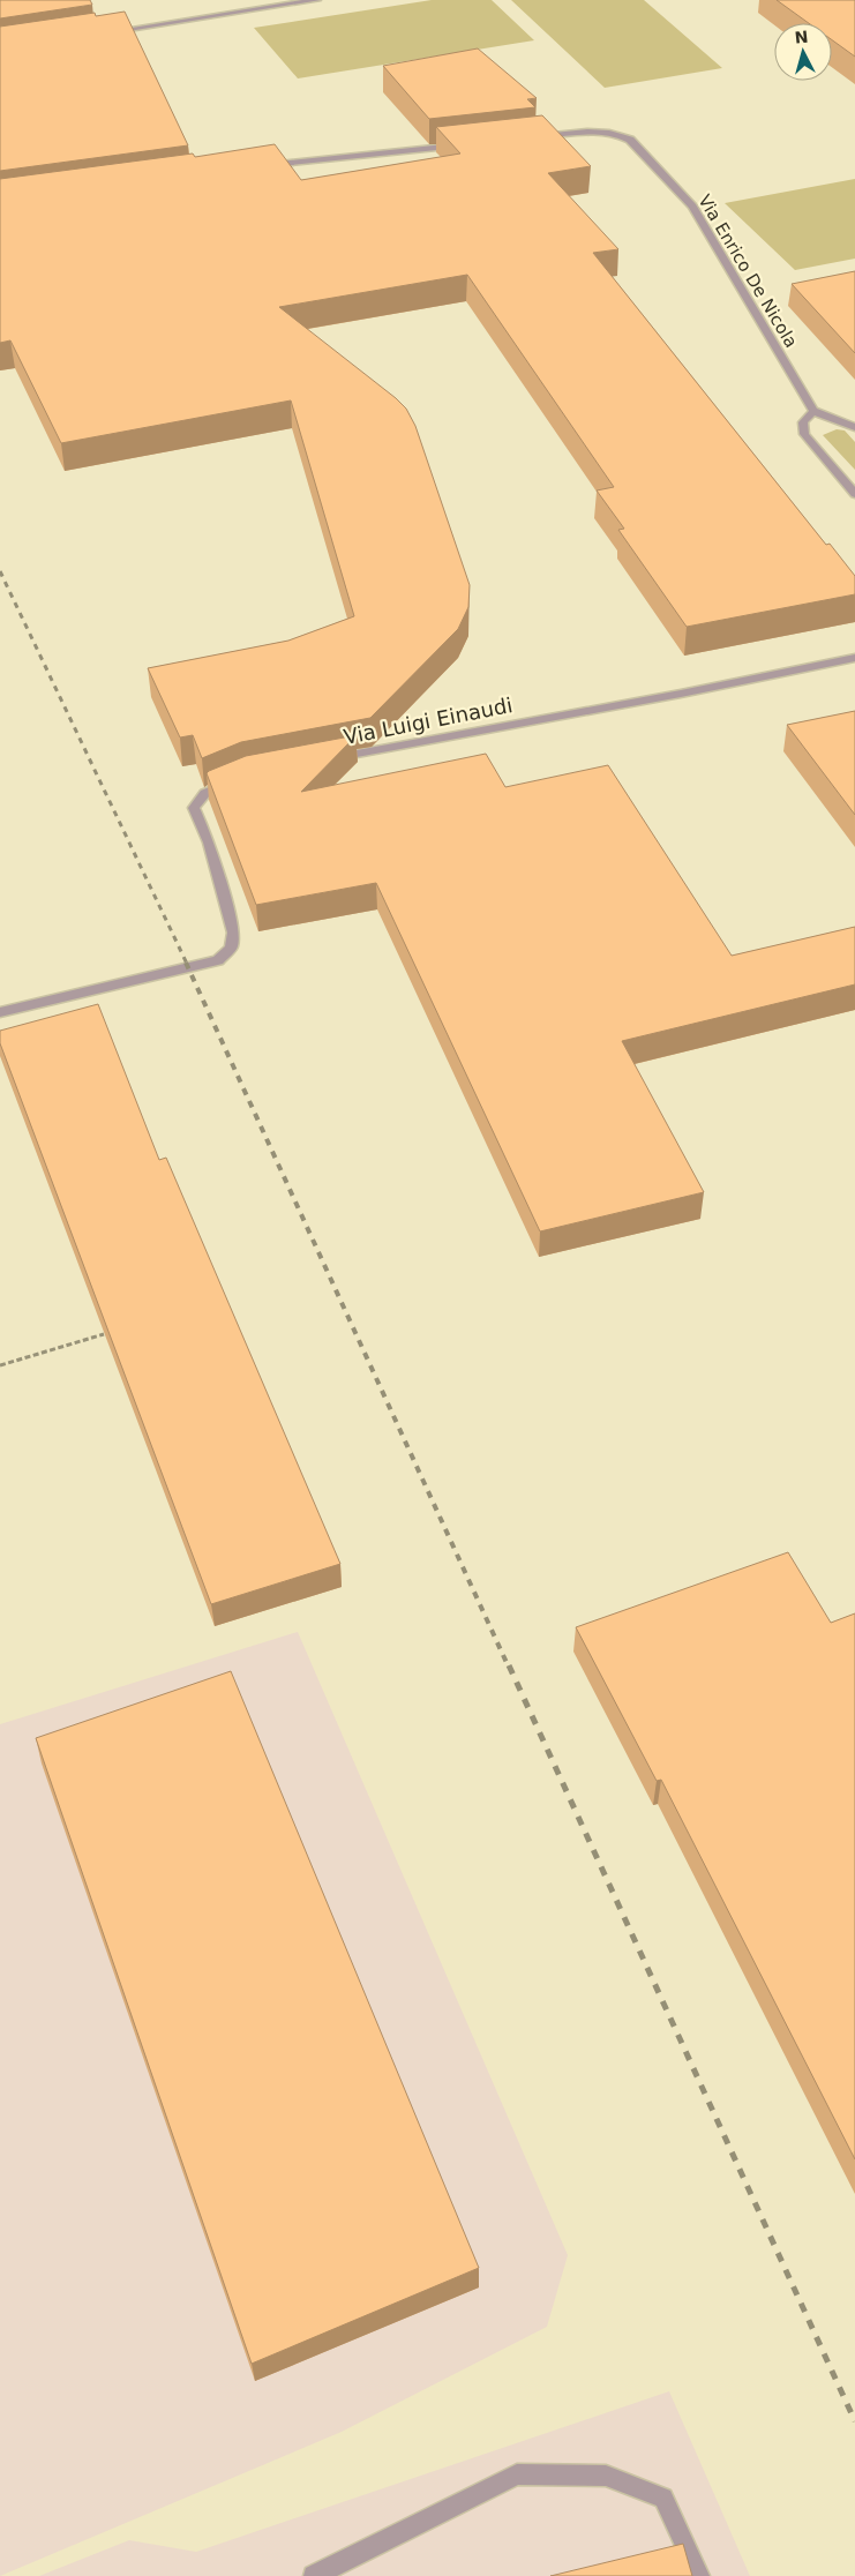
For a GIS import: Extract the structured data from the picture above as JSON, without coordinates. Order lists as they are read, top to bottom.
{
  "streets": {
    "street": ["Via Enrico De Nicola", "Via Luigi Einaudi"]
  },
  "north": "top"
}
